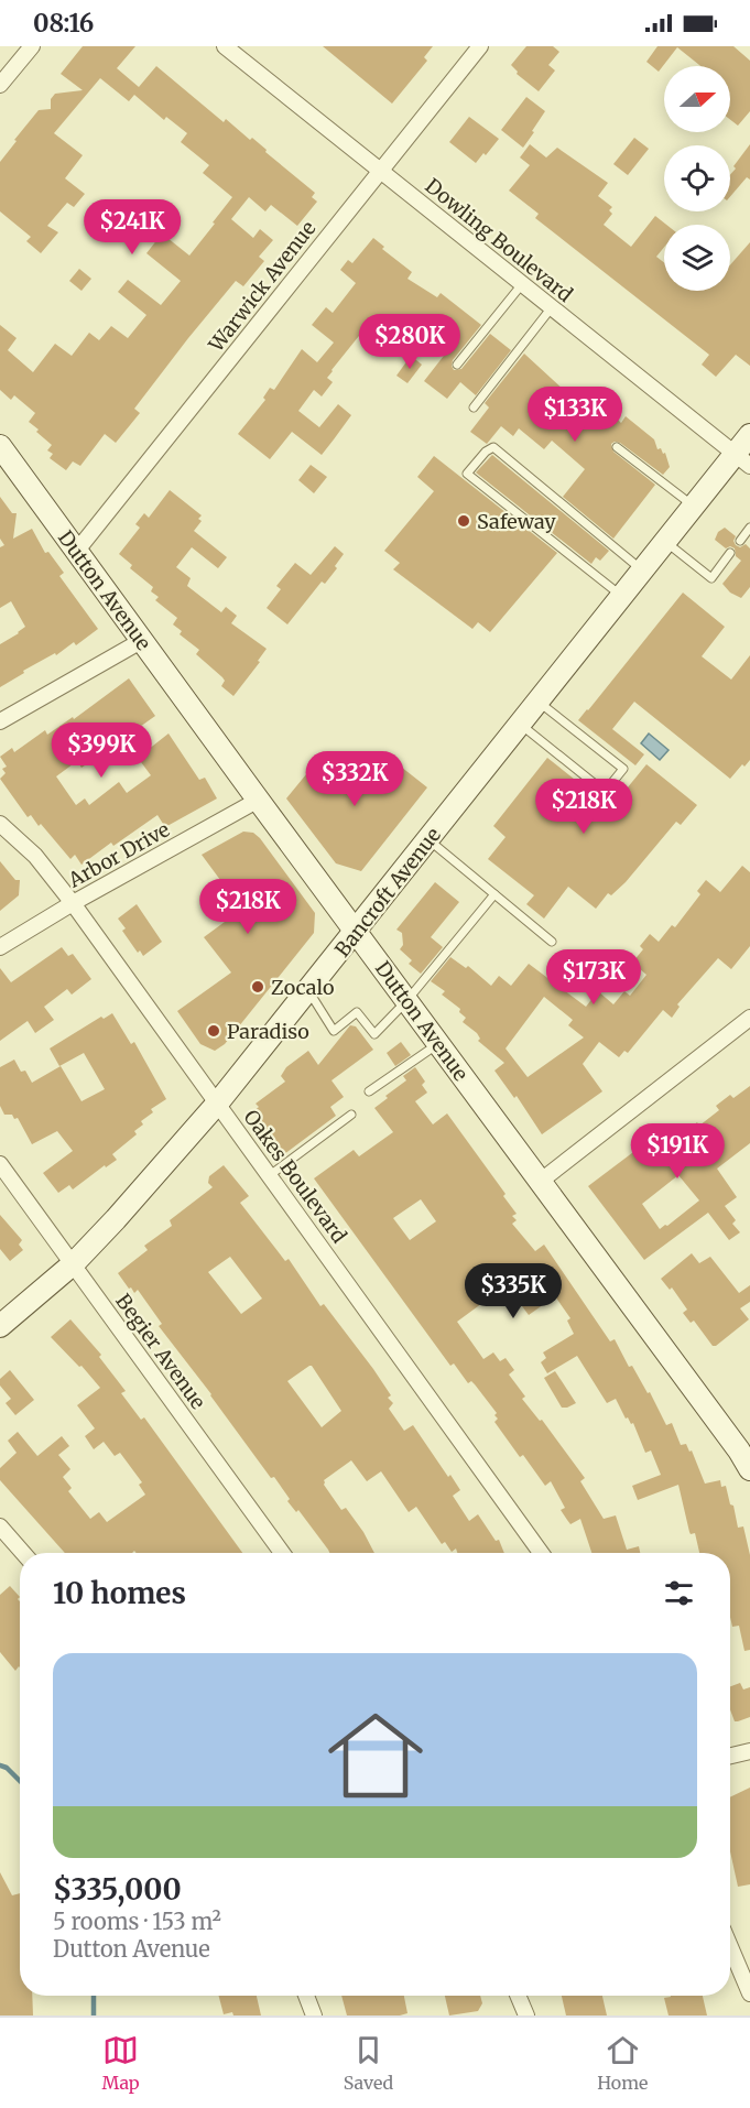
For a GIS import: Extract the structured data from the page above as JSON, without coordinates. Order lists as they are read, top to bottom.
{
  "streets": {
    "street": [
      "Dowling Boulevard",
      "Warwick Avenue",
      "Dutton Avenue",
      "Arbor Drive",
      "Bancroft Avenue",
      "Oakes Boulevard",
      "Begier Avenue"
    ]
  },
  "crossings": [
    ["Dowling Boulevard", "Warwick Avenue"],
    ["Dowling Boulevard", "Bancroft Avenue"],
    ["Warwick Avenue", "Dutton Avenue"],
    ["Dutton Avenue", "Arbor Drive"],
    ["Dutton Avenue", "Bancroft Avenue"],
    ["Arbor Drive", "Oakes Boulevard"],
    ["Bancroft Avenue", "Oakes Boulevard"],
    ["Bancroft Avenue", "Begier Avenue"]
  ],
  "places": ["Safeway", "Zocalo", "Paradiso"],
  "north": "right",
  "page": {
    "status": "08:16",
    "price": [
      "$241K",
      "$280K",
      "$133K",
      "$399K",
      "$332K",
      "$218K",
      "$218K",
      "$173K",
      "$191K",
      "$335K"
    ],
    "heading": "10 homes",
    "list": [
      {
        "name": "$335,000",
        "note": "5 rooms · 153 m² · Dutton Avenue"
      }
    ],
    "tabs": ["Map", "Saved", "Home"]
  }
}
